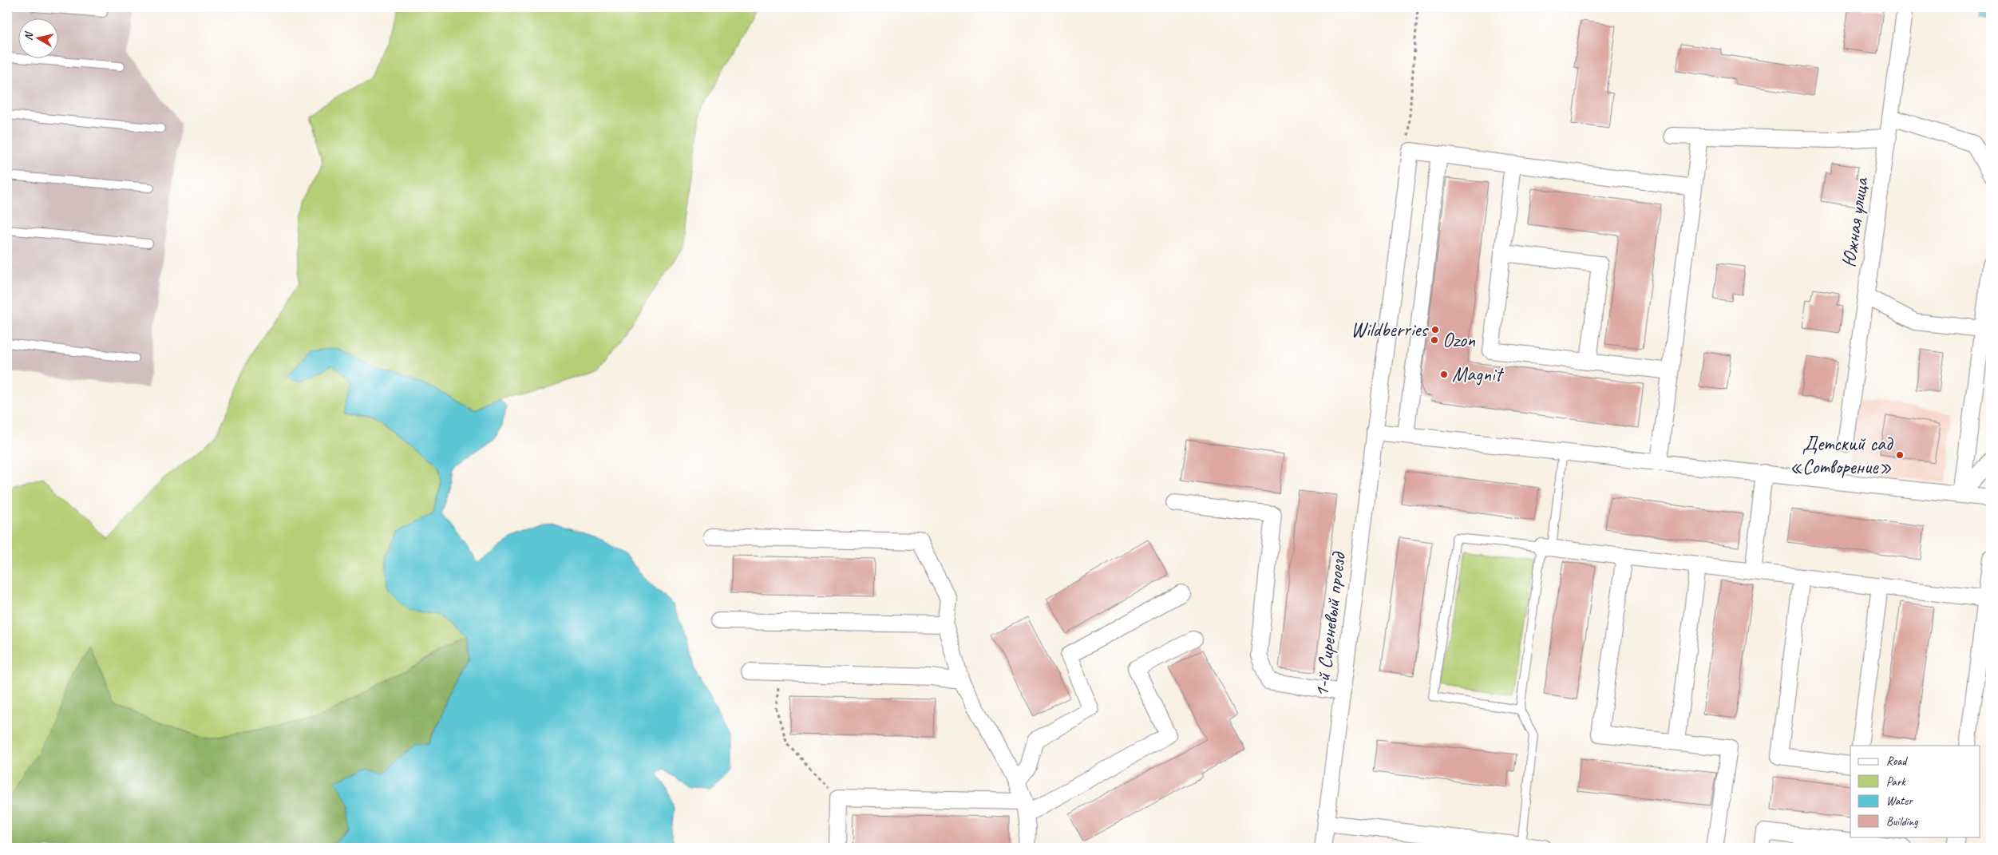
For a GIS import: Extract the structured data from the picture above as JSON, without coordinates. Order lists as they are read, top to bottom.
{
  "streets": {
    "street": ["Южная улица", "1-й Сиреневый проезд"]
  },
  "places": [
    "Wildberries",
    "Ozon",
    "Magnit",
    "Детский сад «Сотворение»"
  ],
  "legend": [
    "Road",
    "Park",
    "Water",
    "Building"
  ],
  "north": "left"
}
